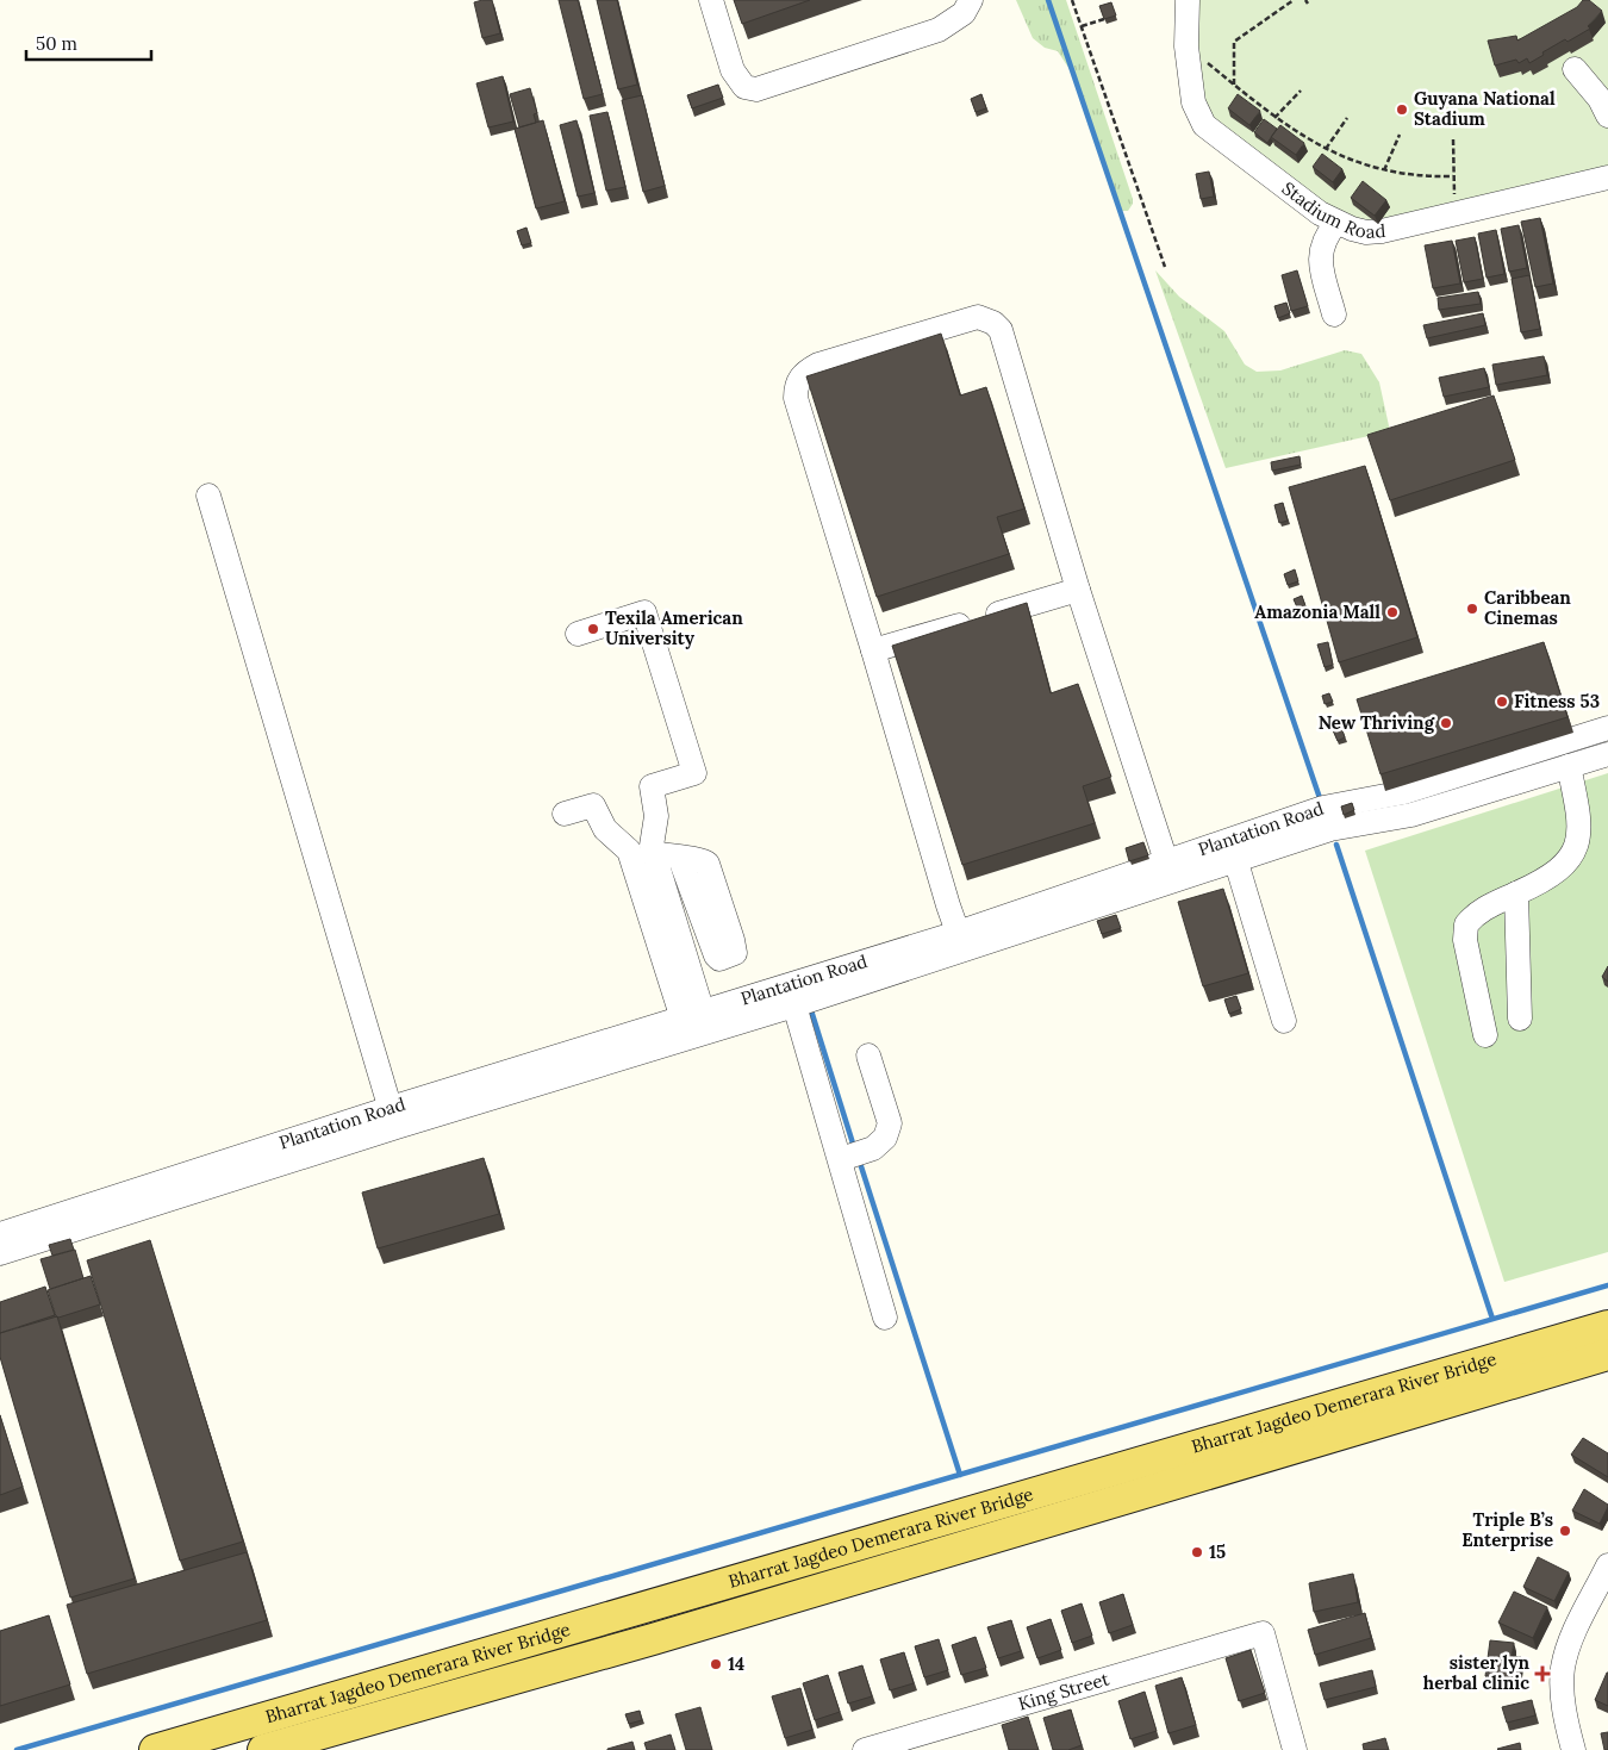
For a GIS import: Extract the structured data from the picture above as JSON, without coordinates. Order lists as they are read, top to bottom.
{
  "streets": {
    "main road": ["Bharrat Jagdeo Demerara River Bridge"],
    "street": ["Stadium Road", "Plantation Road", "King Street"]
  },
  "places": {
    "other": [
      "Guyana National Stadium",
      "Caribbean Cinemas",
      "Amazonia Mall",
      "Texila American University",
      "Fitness 53",
      "New Thriving",
      "Triple B’s Enterprise",
      "15",
      "14"
    ],
    "health": ["sister lyn herbal clinic"]
  },
  "scale_bar": "50 m"
}
